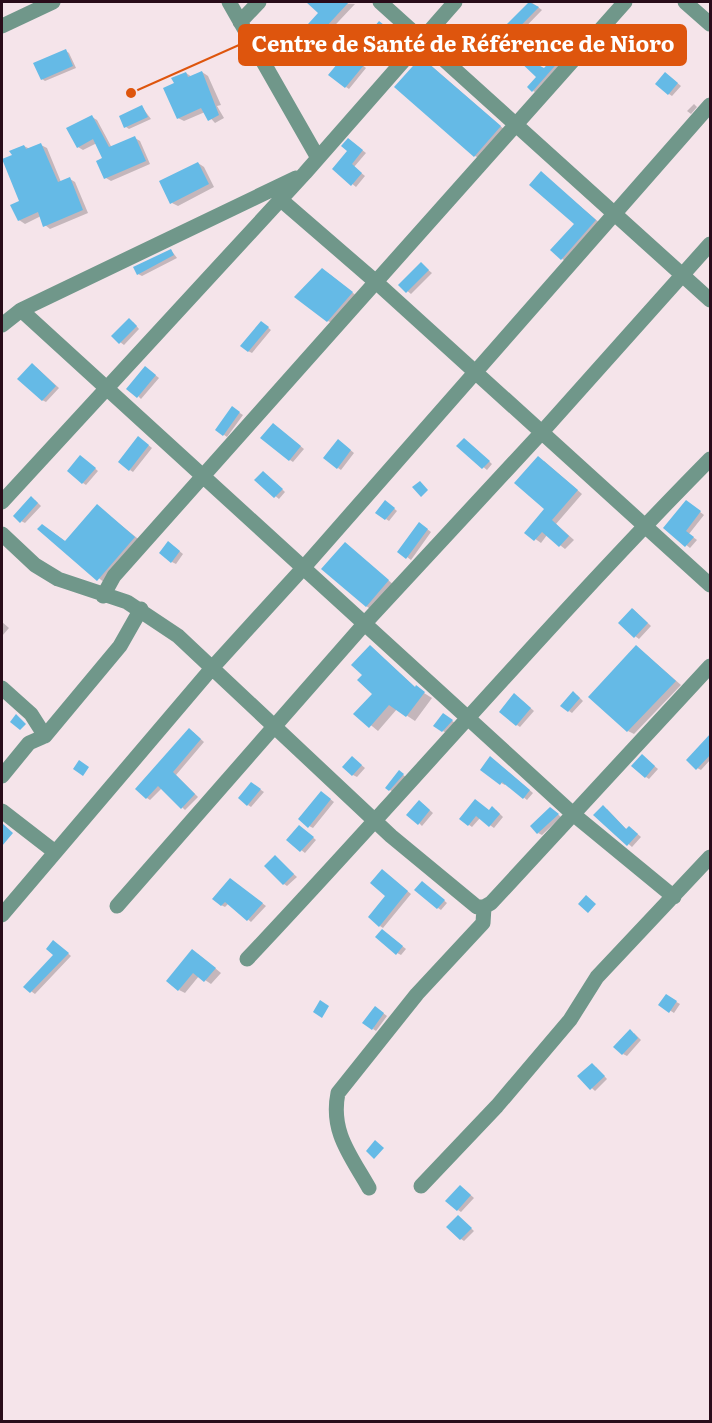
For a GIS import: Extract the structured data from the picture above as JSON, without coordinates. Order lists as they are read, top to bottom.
{
  "places": ["Centre de Santé de Référence de Nioro"]
}
